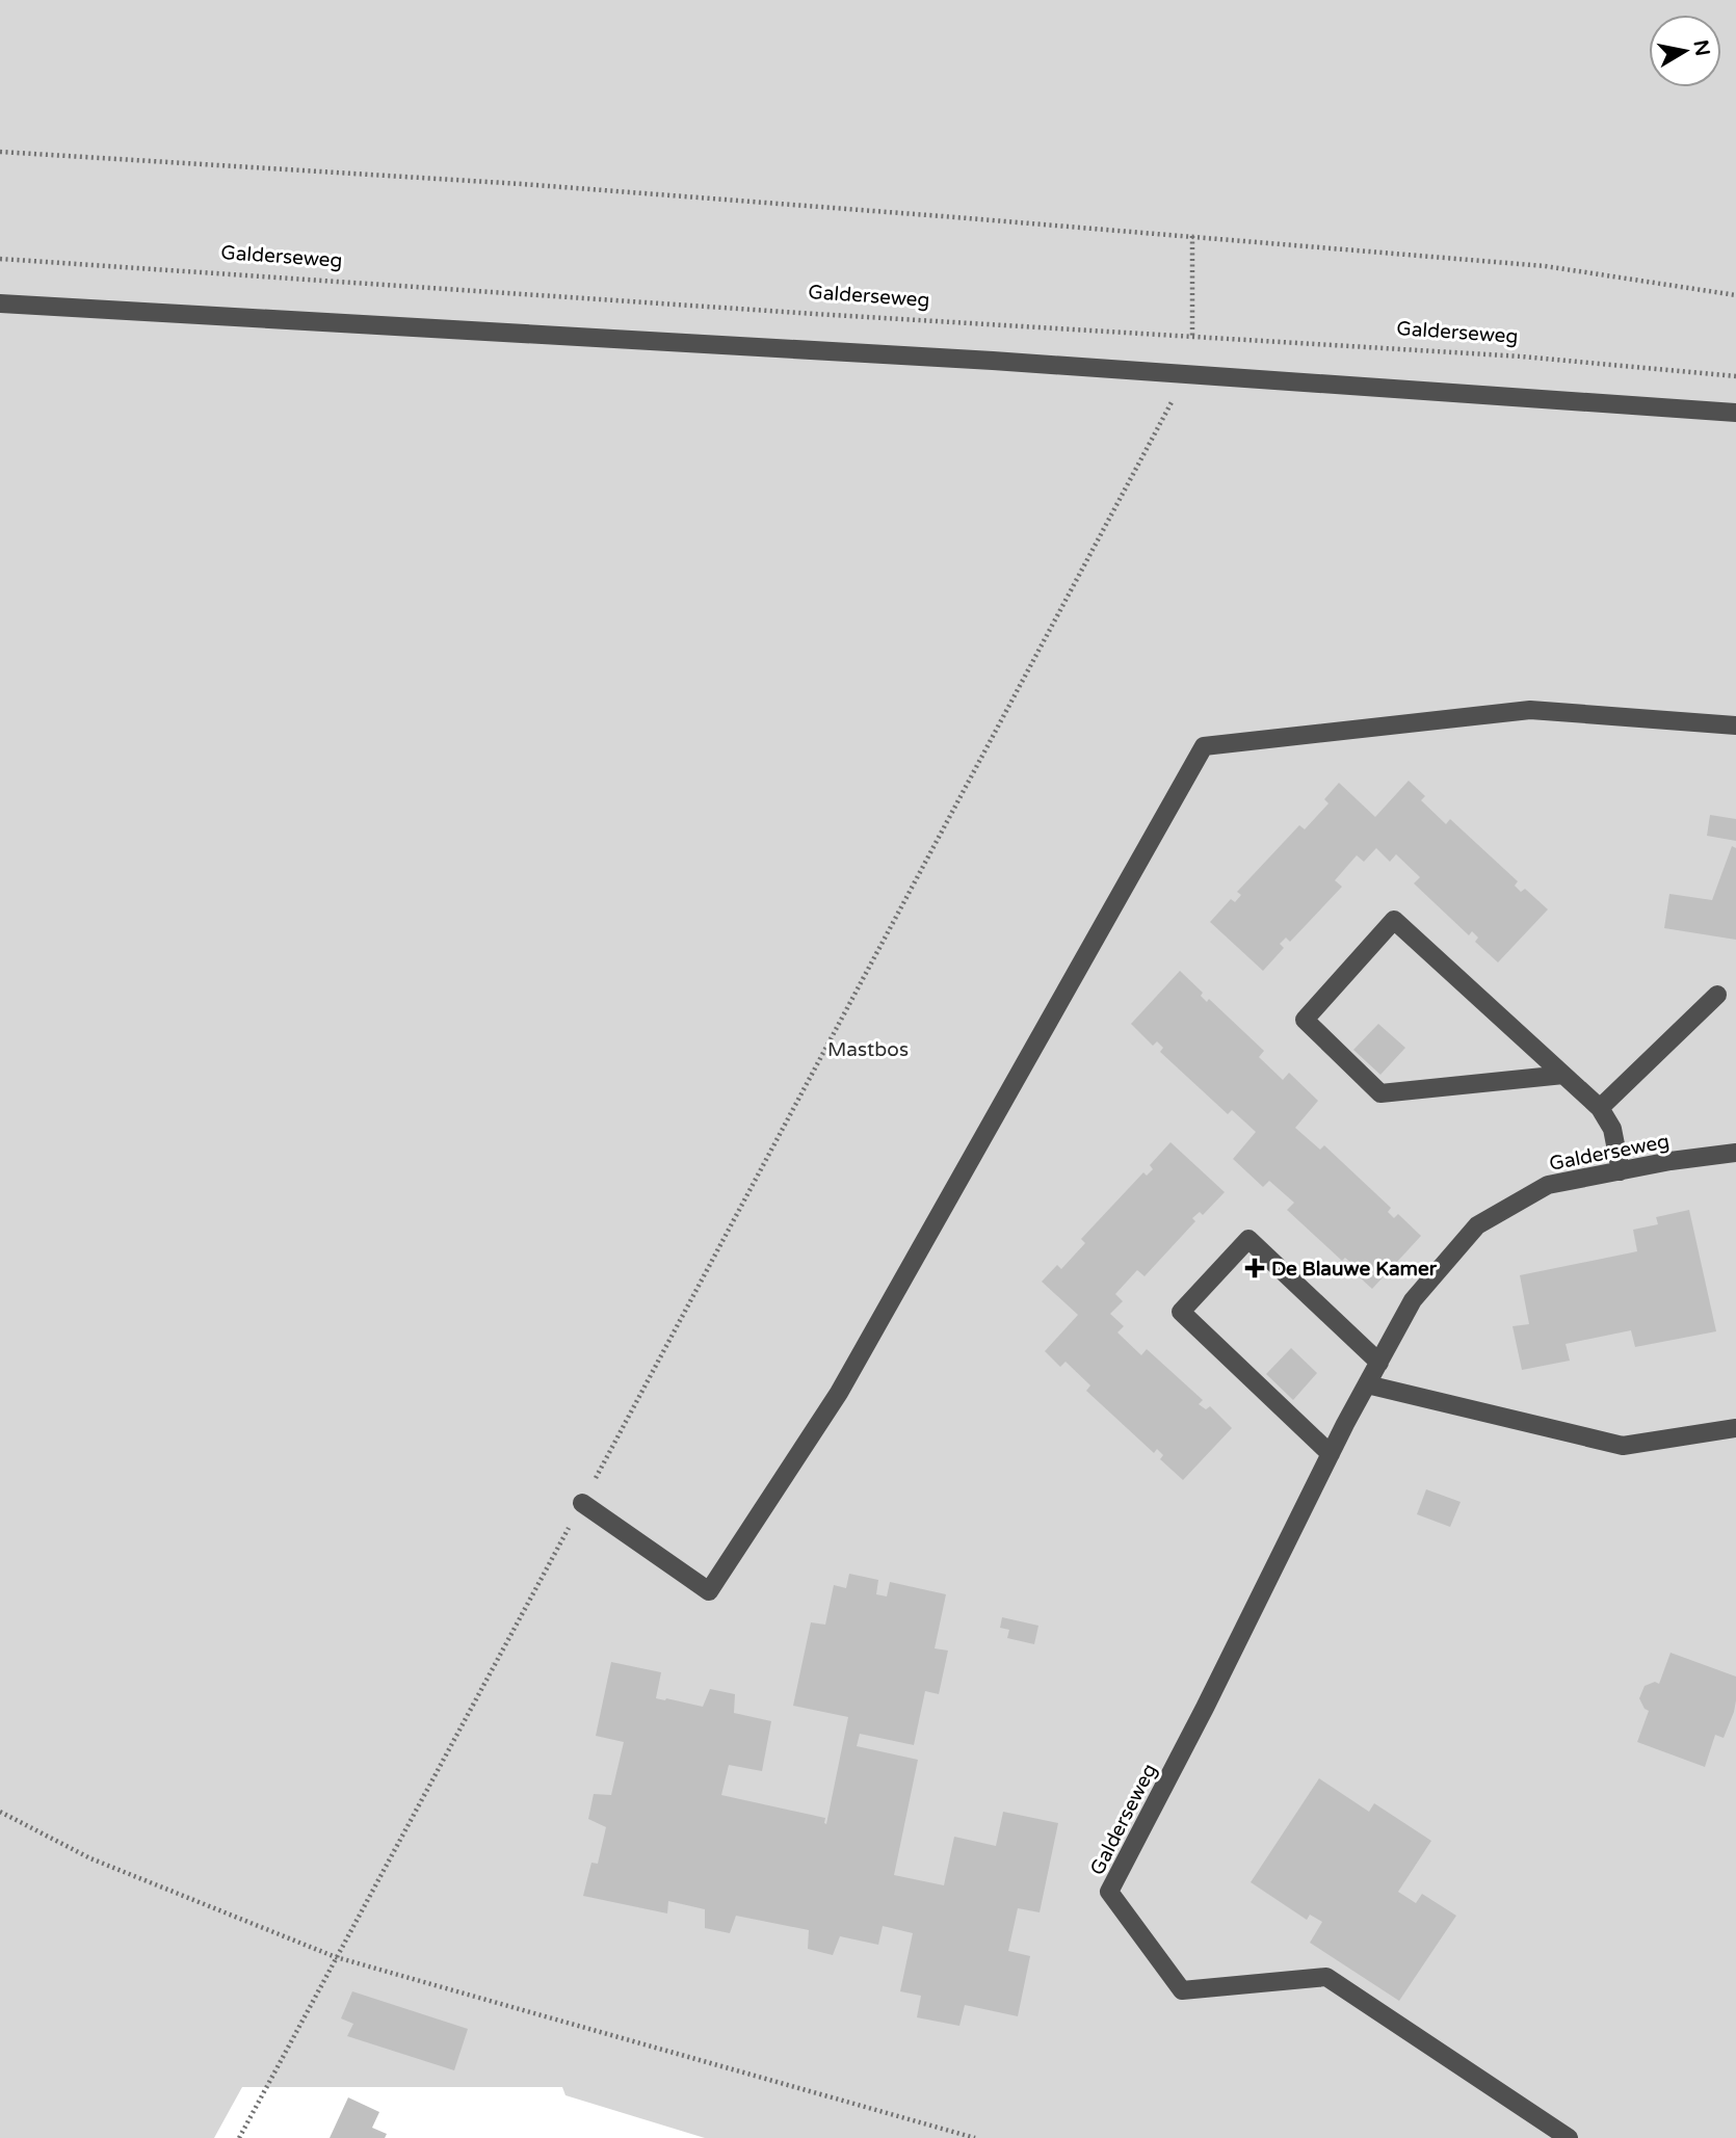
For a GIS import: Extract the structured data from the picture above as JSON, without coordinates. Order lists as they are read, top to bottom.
{
  "streets": {
    "street": ["Galderseweg"]
  },
  "parks": ["Mastbos"],
  "places": {
    "health": ["De Blauwe Kamer"]
  },
  "north": "right"
}
